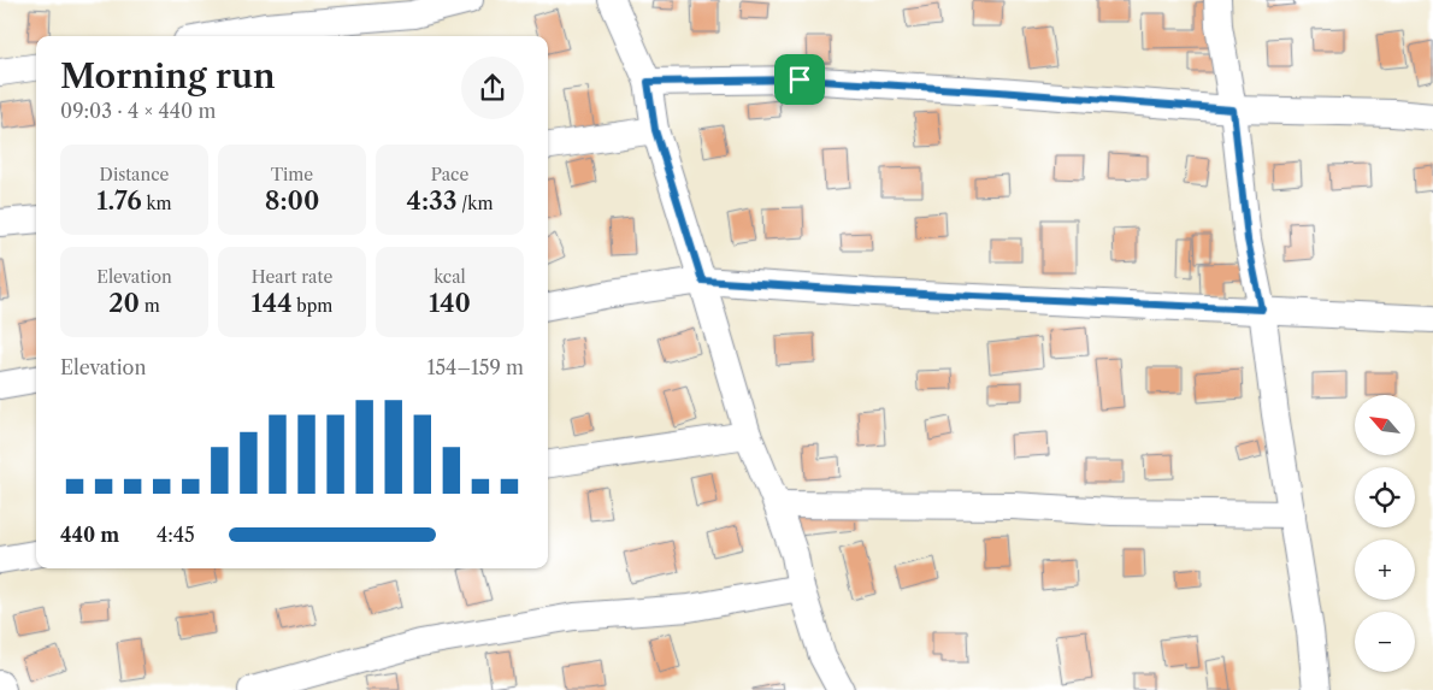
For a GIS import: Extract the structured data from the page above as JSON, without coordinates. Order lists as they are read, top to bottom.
{
  "north": "top left",
  "page": {
    "heading": ["Morning run", "09:03 · 4 × 440 m"],
    "stats": [
      ["Distance", "1.76 km"],
      ["Time", "8:00"],
      ["Pace", "4:33 /km"],
      ["Elevation", "20 m"],
      ["Heart rate", "144 bpm"],
      ["kcal", "140"]
    ],
    "chart": ["Elevation", "154–159 m"],
    "map_buttons": ["+", "−"],
    "list": [
      {
        "name": "440 m",
        "note": "4:45"
      }
    ]
  }
}
